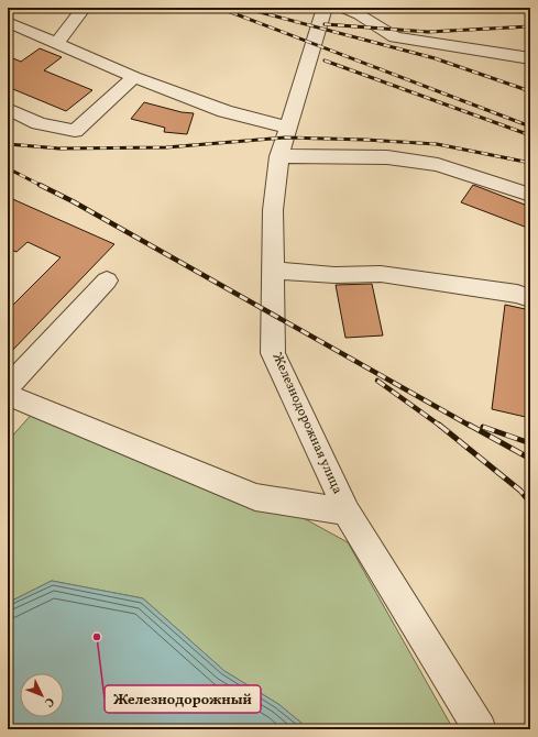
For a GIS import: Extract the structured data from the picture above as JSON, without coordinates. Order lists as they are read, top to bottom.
{
  "streets": {
    "street": ["Железнодорожная улица"]
  },
  "places": ["Железнодорожный"],
  "north": "bottom right"
}
